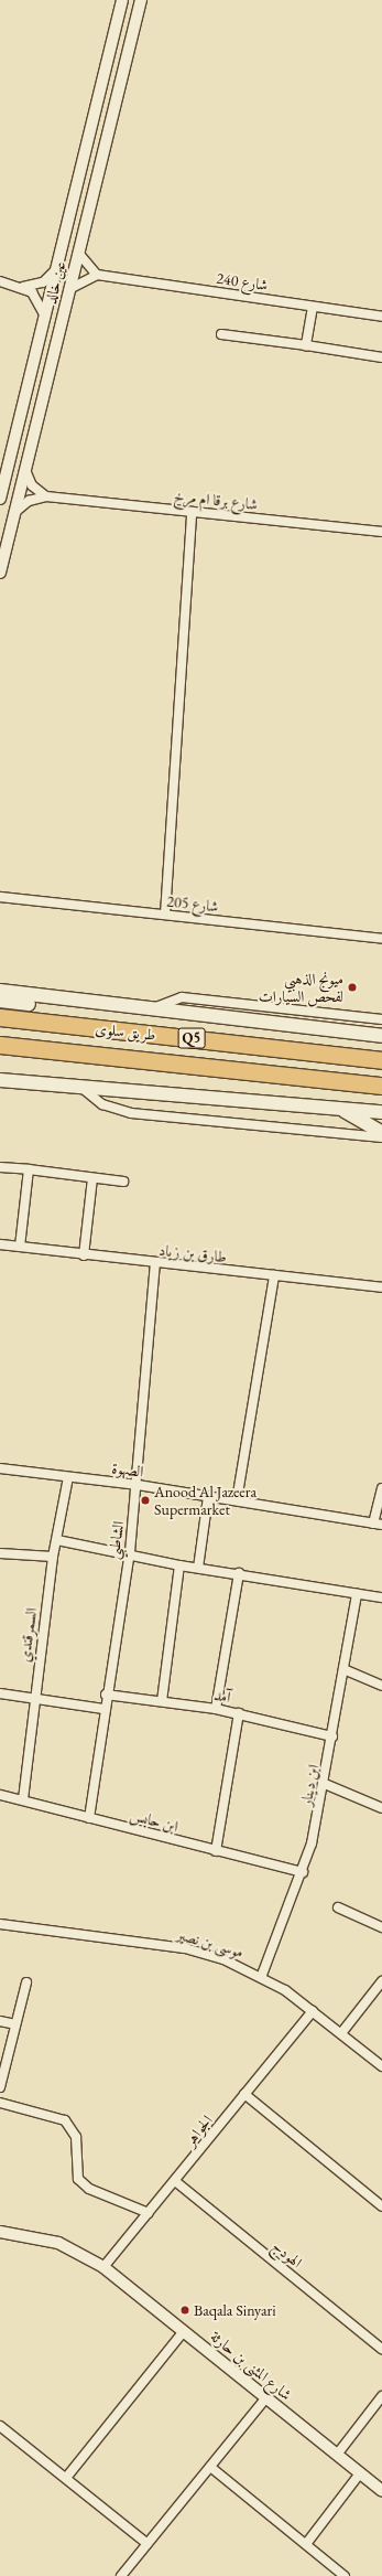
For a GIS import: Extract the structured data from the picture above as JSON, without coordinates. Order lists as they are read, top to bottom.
{
  "streets": {
    "highway": ["طريق سلوى", "Q5"],
    "street": [
      "شارع 240",
      "عين خالد",
      "شارع برقا ام مرخ",
      "شارع 205",
      "طارق بن زياد",
      "الصهوة",
      "الشاطبي",
      "السمرقندي",
      "آمد",
      "ابن دينار",
      "ابن حابس",
      "موسى بن نصير",
      "الجواهر",
      "الهودج",
      "شارع المثنى بن حارثة"
    ]
  },
  "crossings": [
    ["عين خالد", "شارع برقا ام مرخ"],
    ["طارق بن زياد", "الشاطبي"],
    ["الصهوة", "الشاطبي"],
    ["الصهوة", "السمرقندي"],
    ["الشاطبي", "آمد"],
    ["الشاطبي", "ابن حابس"],
    ["السمرقندي", "ابن حابس"],
    ["آمد", "ابن دينار"],
    ["ابن دينار", "ابن حابس"],
    ["ابن دينار", "موسى بن نصير"],
    ["موسى بن نصير", "الجواهر"],
    ["الجواهر", "الهودج"],
    ["الجواهر", "شارع المثنى بن حارثة"]
  ],
  "places": ["ميونج الذهبي لفحص السيارات", "Anood Al Jazeera Supermarket", "Baqala Sinyari"]
}
